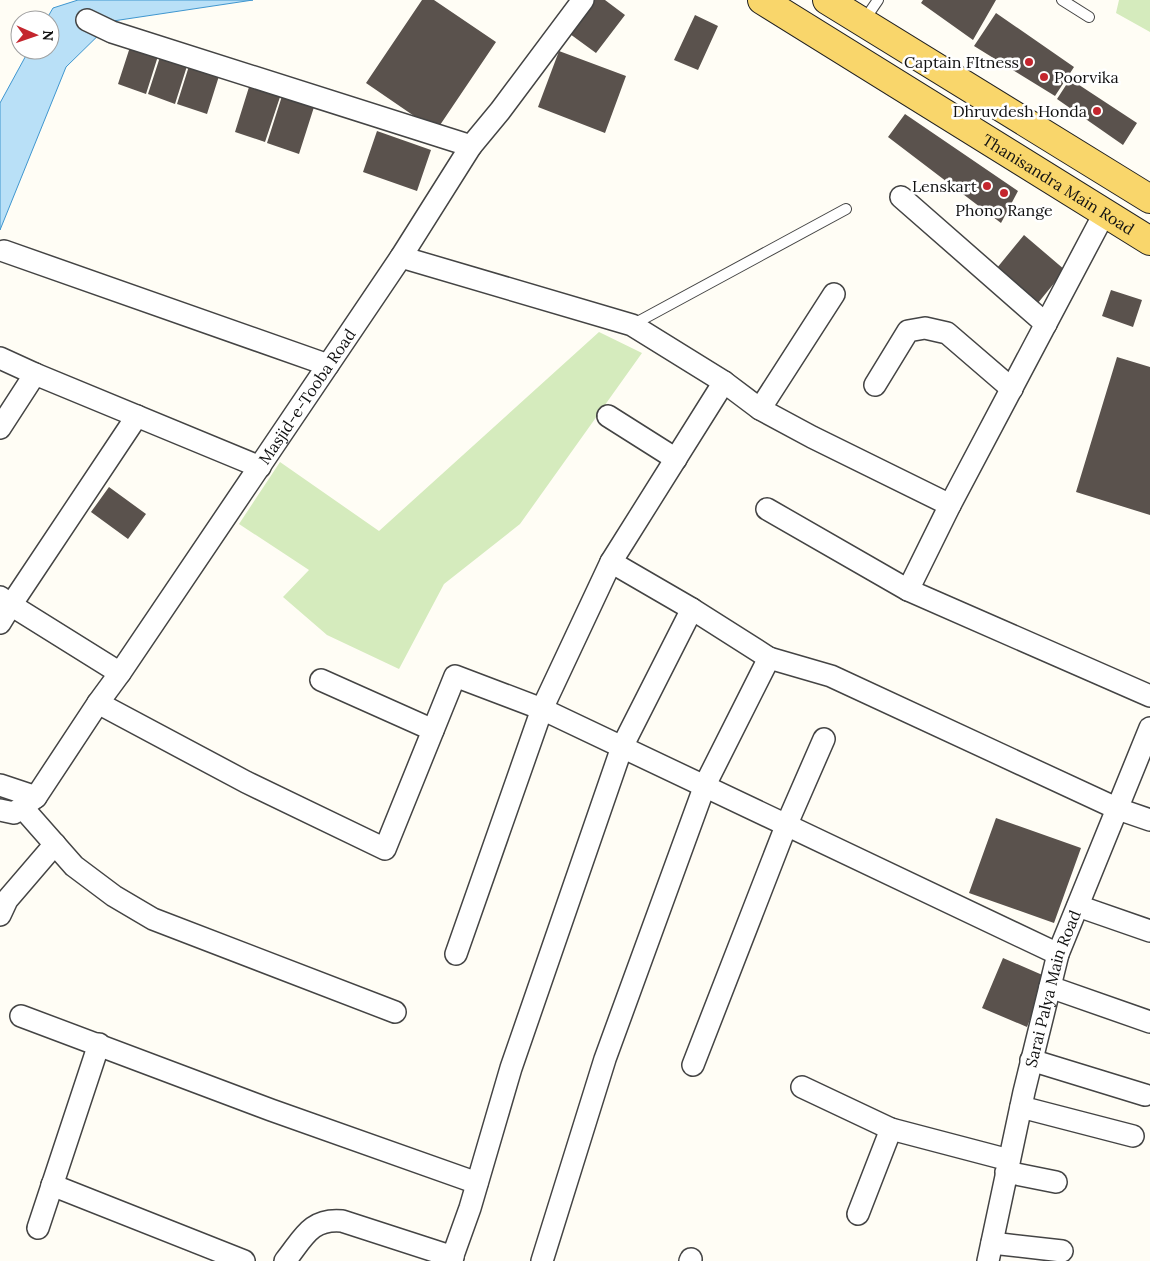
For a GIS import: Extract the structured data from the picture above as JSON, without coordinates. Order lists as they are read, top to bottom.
{
  "streets": {
    "main road": ["Thanisandra Main Road"],
    "street": ["Masjid-e-Tooba Road", "Sarai Palya Main Road"]
  },
  "places": [
    "Captain FItness",
    "Poorvika",
    "Dhruvdesh Honda",
    "Lenskart",
    "Phono Range"
  ],
  "north": "right"
}
